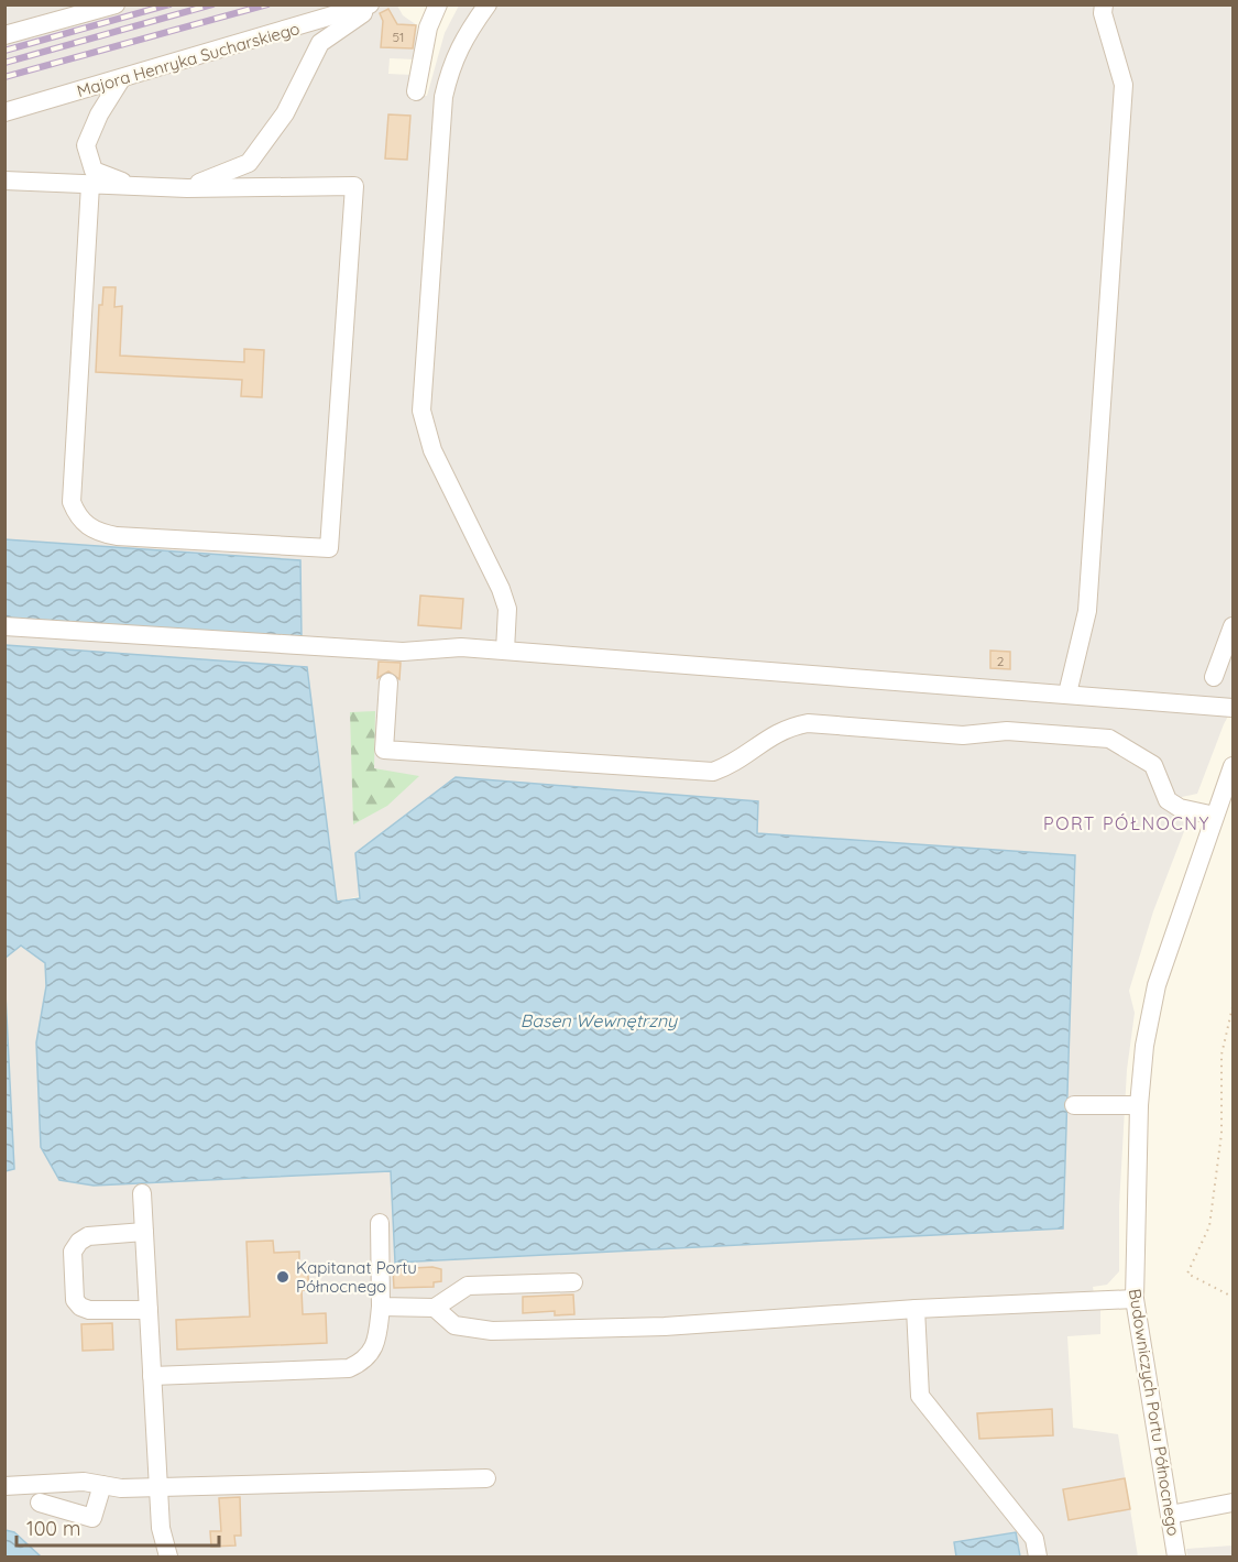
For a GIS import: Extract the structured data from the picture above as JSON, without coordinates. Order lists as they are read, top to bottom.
{
  "streets": {
    "street": ["Majora Henryka Sucharskiego", "Budowniczych Portu Północnego"]
  },
  "districts": ["PORT PÓŁNOCNY"],
  "water": ["Basen Wewnętrzny"],
  "places": ["Kapitanat Portu Północnego"],
  "house_numbers": ["51", "2"],
  "scale_bar": "100 m"
}
